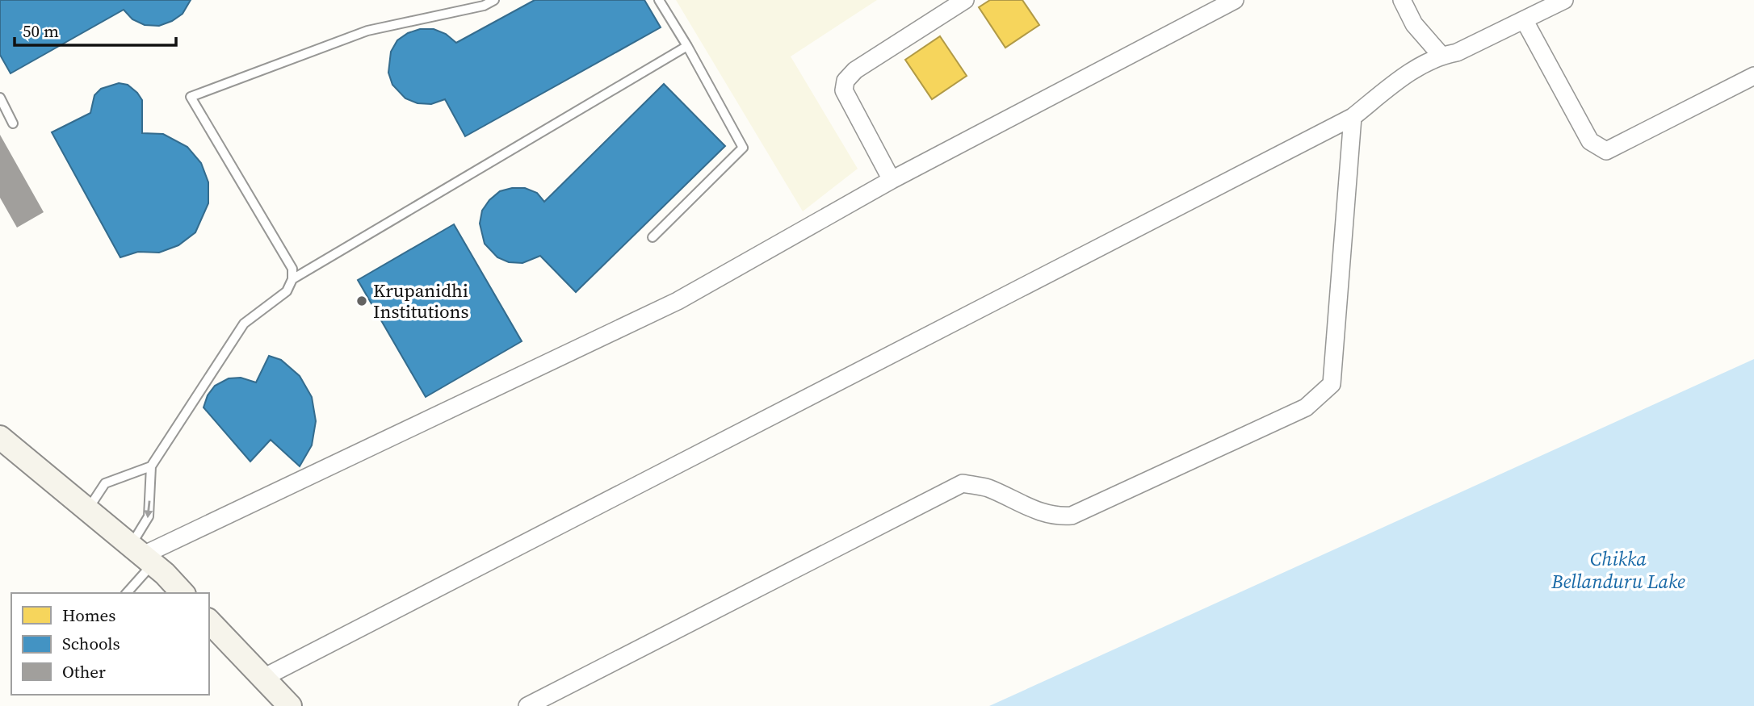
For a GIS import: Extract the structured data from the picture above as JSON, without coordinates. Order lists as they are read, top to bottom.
{
  "water": ["Chikka Bellanduru Lake"],
  "places": ["Krupanidhi Institutions"],
  "legend": ["Homes", "Schools", "Other"],
  "scale_bar": "50 m"
}
